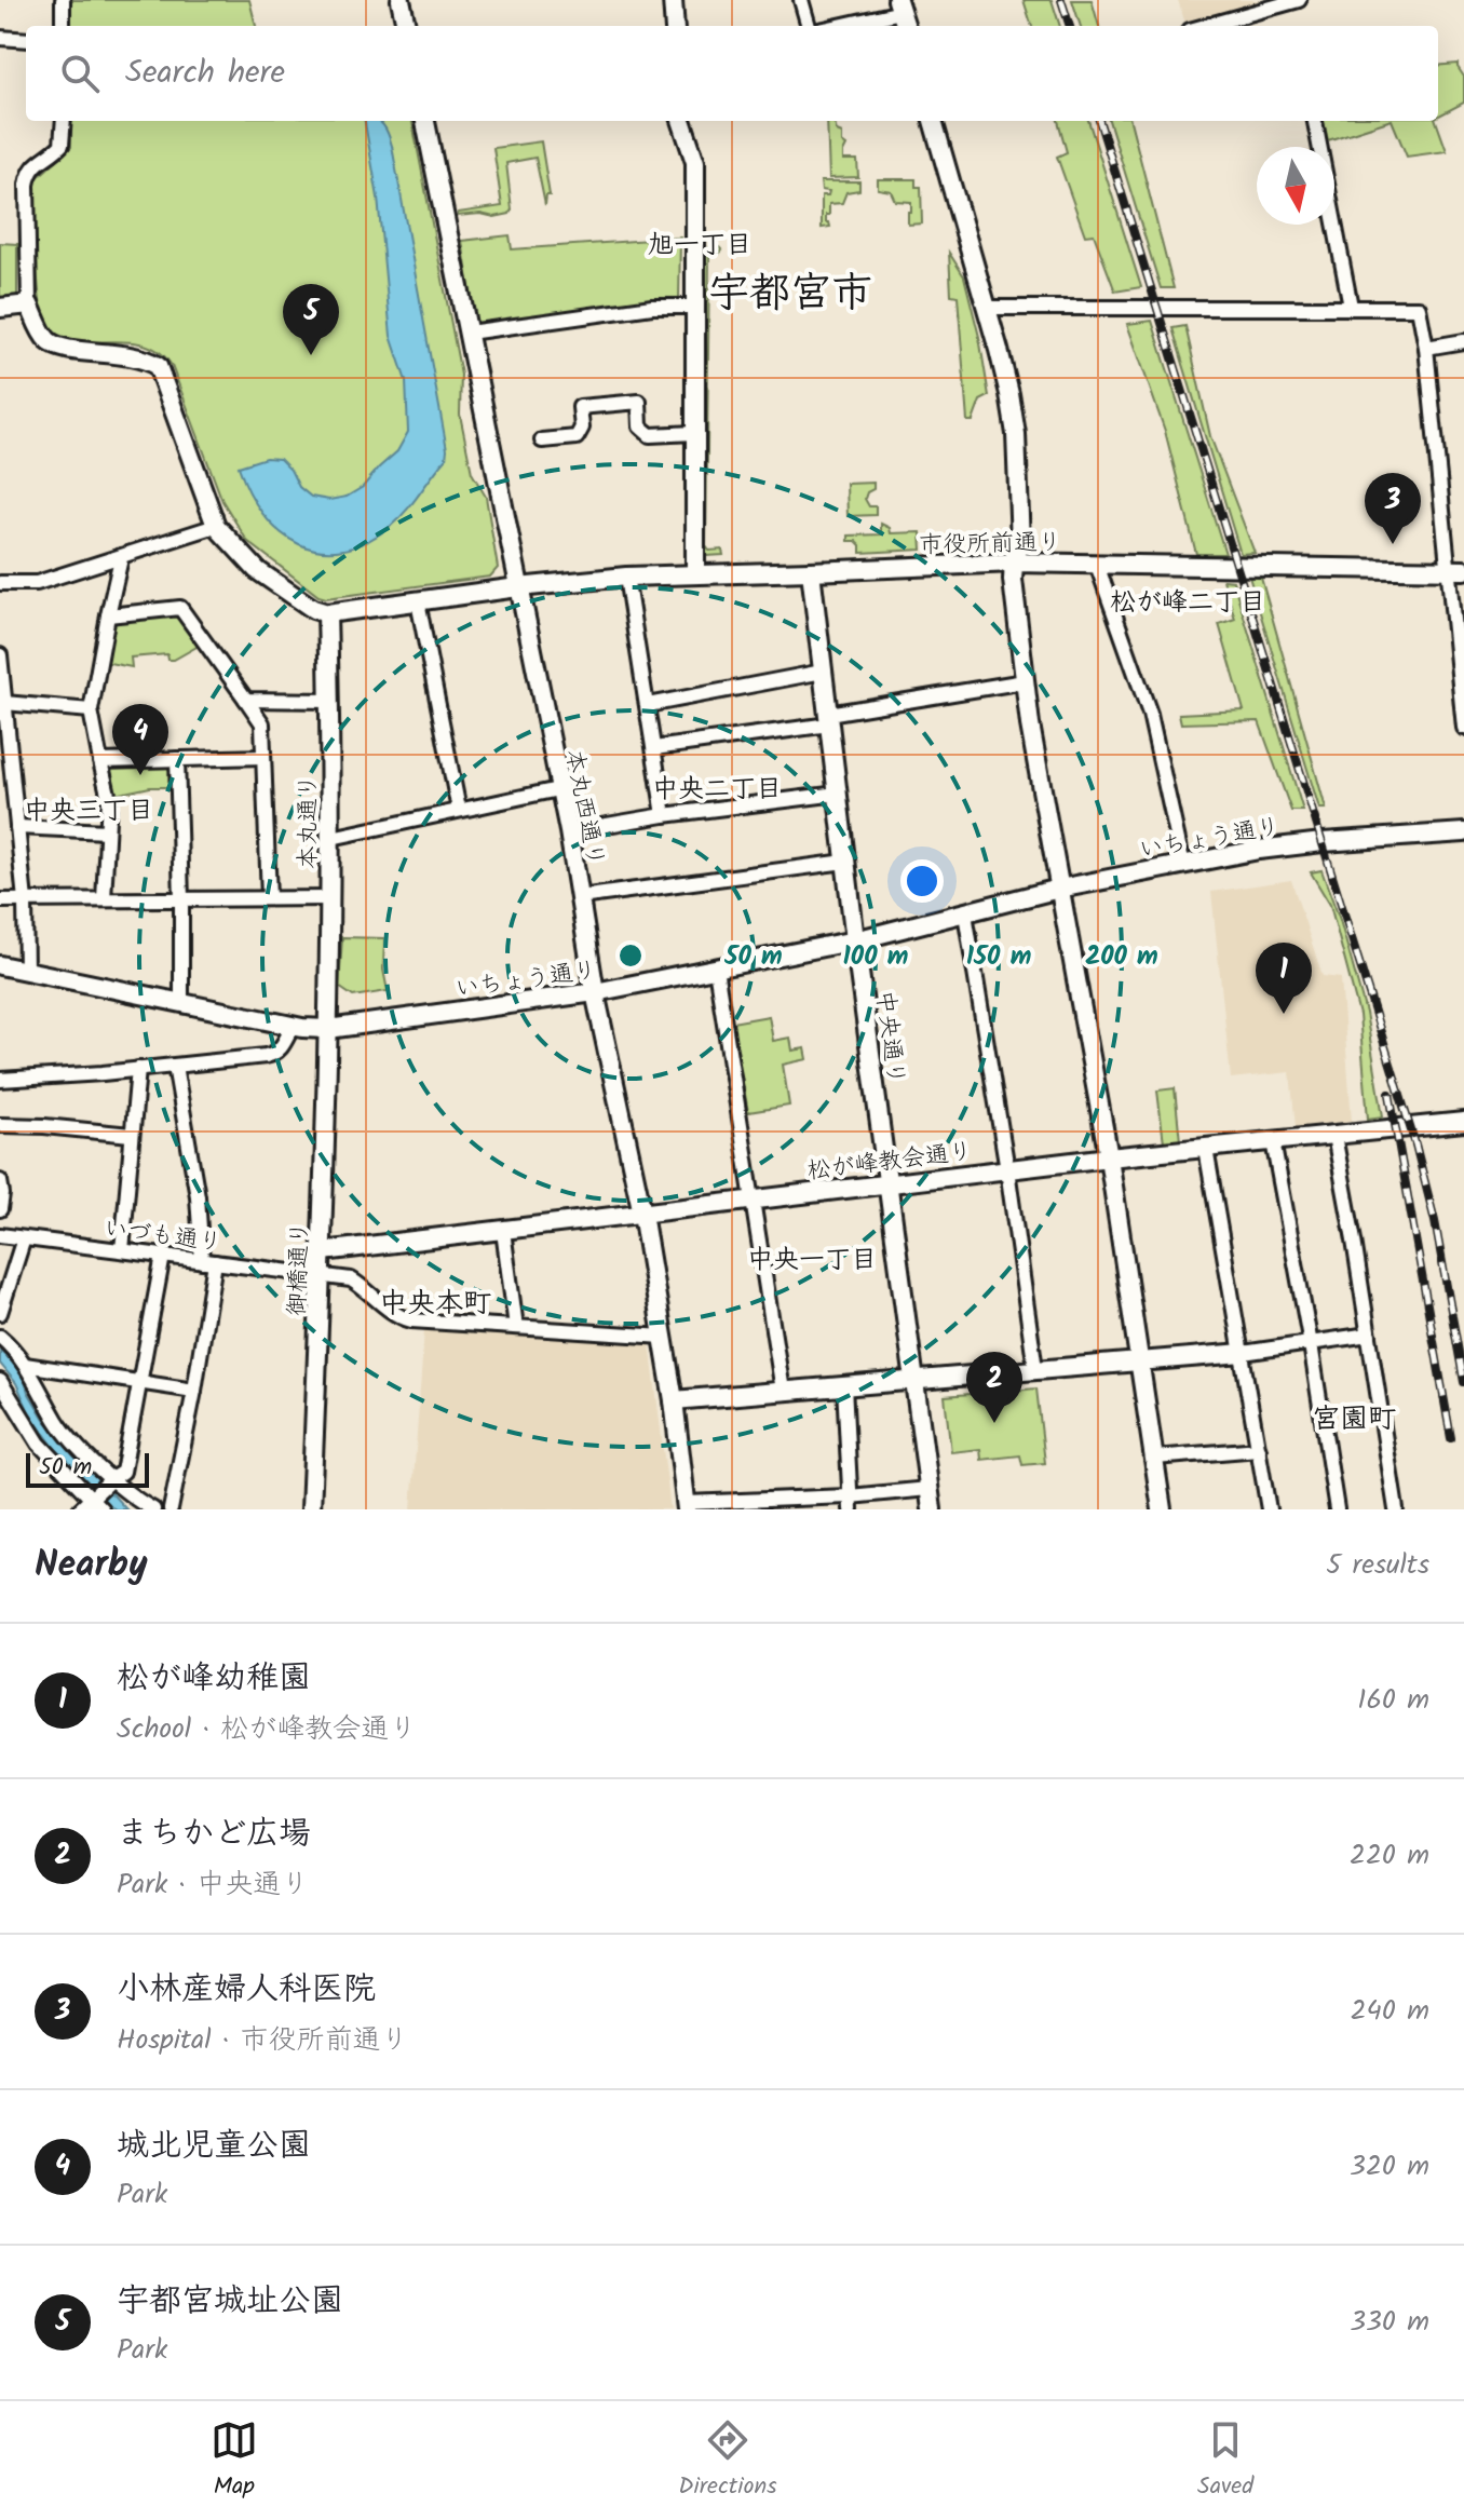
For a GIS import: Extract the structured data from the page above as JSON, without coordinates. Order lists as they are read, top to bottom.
{
  "streets": {
    "street": [
      "市役所前通り",
      "本丸西通り",
      "本丸通り",
      "いちょう通り",
      "中央通り",
      "松が峰教会通り",
      "いづも通り",
      "御橋通り"
    ]
  },
  "crossings": [
    ["市役所前通り", "本丸西通り"],
    ["市役所前通り", "本丸通り"],
    ["市役所前通り", "中央通り"],
    ["本丸西通り", "いちょう通り"],
    ["本丸西通り", "松が峰教会通り"],
    ["本丸西通り", "いづも通り"],
    ["本丸通り", "いちょう通り"],
    ["本丸通り", "御橋通り"],
    ["いちょう通り", "中央通り"],
    ["いちょう通り", "御橋通り"],
    ["中央通り", "松が峰教会通り"],
    ["松が峰教会通り", "御橋通り"],
    ["いづも通り", "御橋通り"]
  ],
  "districts": [
    "旭一丁目",
    "宇都宮市",
    "松が峰二丁目",
    "中央二丁目",
    "中央三丁目",
    "中央一丁目",
    "中央本町",
    "宮園町"
  ],
  "scale_bar": "50 m",
  "north": "bottom",
  "page": {
    "search": "Search here",
    "pins": [
      "5",
      "3",
      "4",
      "1",
      "2"
    ],
    "scale": "50 m",
    "heading": ["Nearby", "5 results"],
    "list": [
      {
        "mark": "1",
        "name": "松が峰幼稚園",
        "note": "School · 松が峰教会通り",
        "value": "160 m"
      },
      {
        "mark": "2",
        "name": "まちかど広場",
        "note": "Park · 中央通り",
        "value": "220 m"
      },
      {
        "mark": "3",
        "name": "小林産婦人科医院",
        "note": "Hospital · 市役所前通り",
        "value": "240 m"
      },
      {
        "mark": "4",
        "name": "城北児童公園",
        "note": "Park",
        "value": "320 m"
      },
      {
        "mark": "5",
        "name": "宇都宮城址公園",
        "note": "Park",
        "value": "330 m"
      }
    ],
    "nav": ["Map", "Directions", "Saved"]
  },
  "rings": [
    "50 m",
    "100 m",
    "150 m",
    "200 m"
  ]
}
